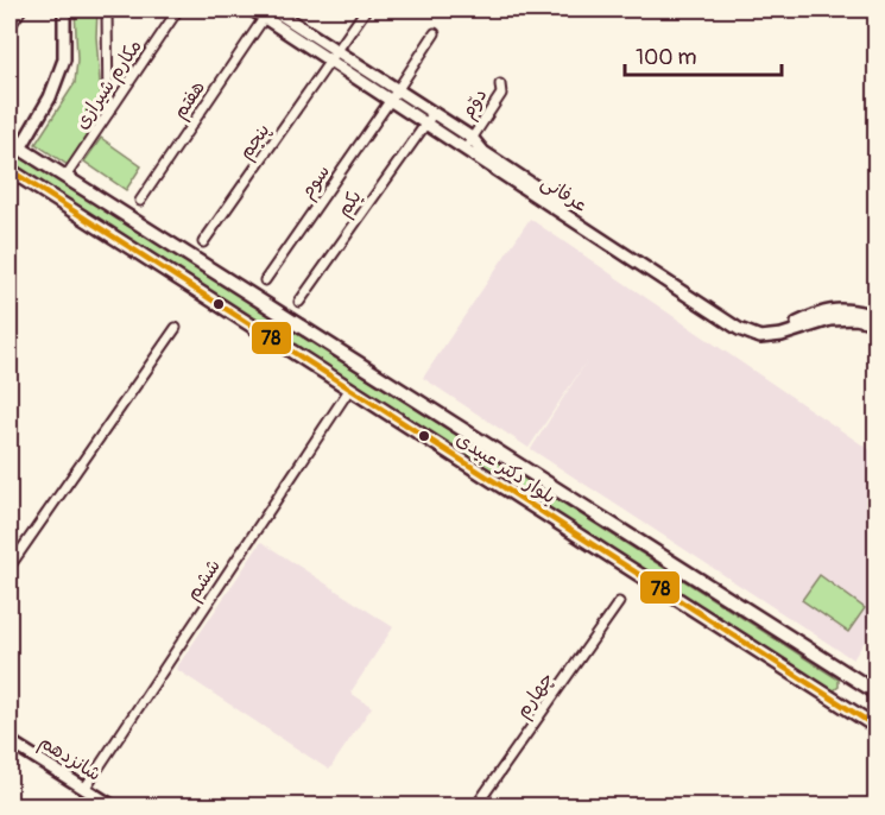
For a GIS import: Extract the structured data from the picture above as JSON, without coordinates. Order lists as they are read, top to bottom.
{
  "streets": {
    "main road": ["بلوار دکتر عبیدی"],
    "street": [
      "مکارم شیرازی",
      "هفتم",
      "دوّم",
      "پنجم",
      "سوم",
      "عرفانی",
      "یکم",
      "ششم",
      "چهارم",
      "شانزدهم"
    ]
  },
  "crossings": [
    ["مکارم شیرازی", "بلوار دکتر عبیدی"],
    ["هفتم", "عرفانی"],
    ["دوّم", "عرفانی"],
    ["پنجم", "عرفانی"],
    ["سوم", "عرفانی"],
    ["عرفانی", "یکم"],
    ["بلوار دکتر عبیدی", "ششم"],
    ["ششم", "شانزدهم"]
  ],
  "lines": ["transit line 78"],
  "scale_bar": "100 m"
}
